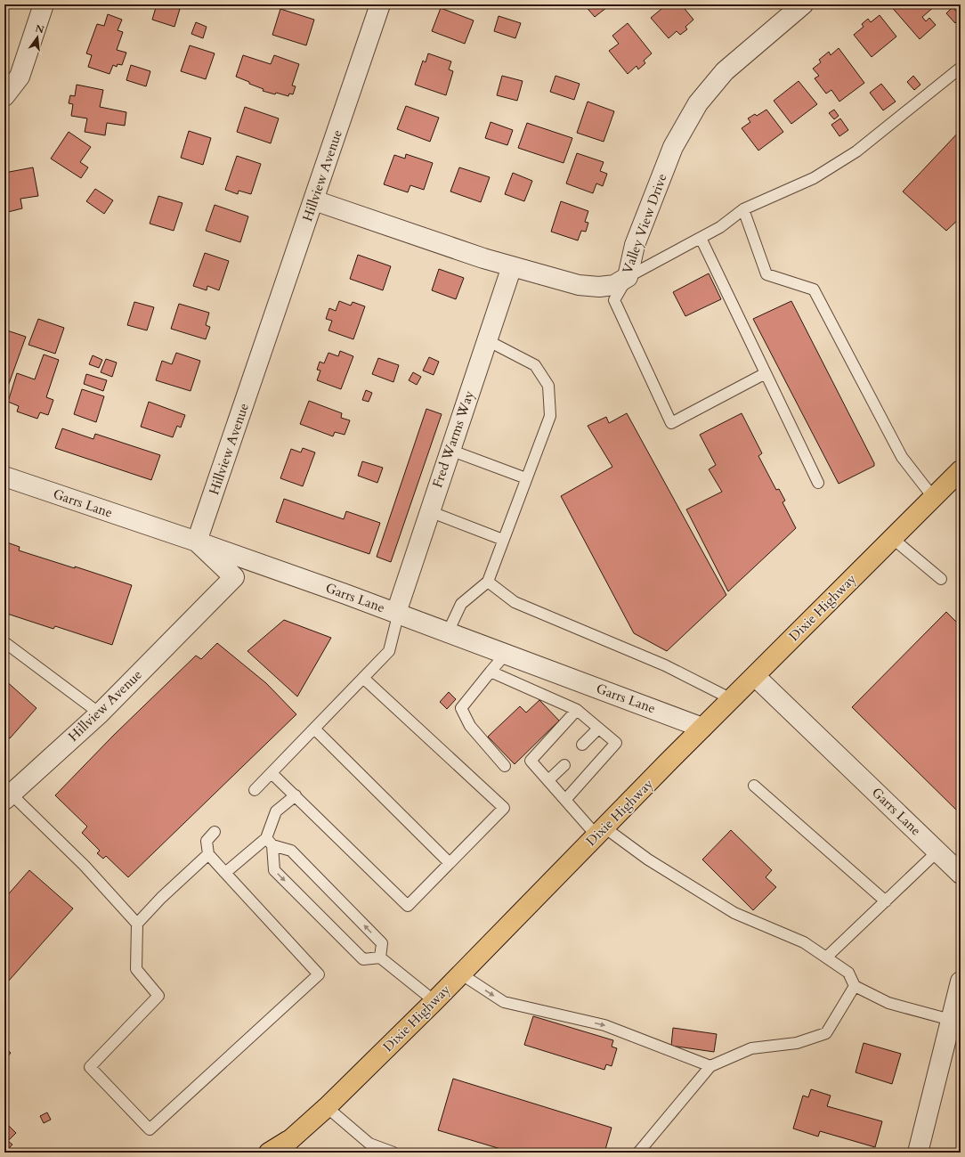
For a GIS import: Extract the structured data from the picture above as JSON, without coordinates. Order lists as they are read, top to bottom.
{
  "streets": {
    "main road": ["Dixie Highway"],
    "street": [
      "Hillview Avenue",
      "Valley View Drive",
      "Fred Warms Way",
      "Garrs Lane"
    ]
  },
  "crossings": [
    ["Hillview Avenue", "Valley View Drive"],
    ["Hillview Avenue", "Garrs Lane"],
    ["Valley View Drive", "Fred Warms Way"],
    ["Fred Warms Way", "Garrs Lane"],
    ["Garrs Lane", "Dixie Highway"]
  ],
  "north": "top"
}
